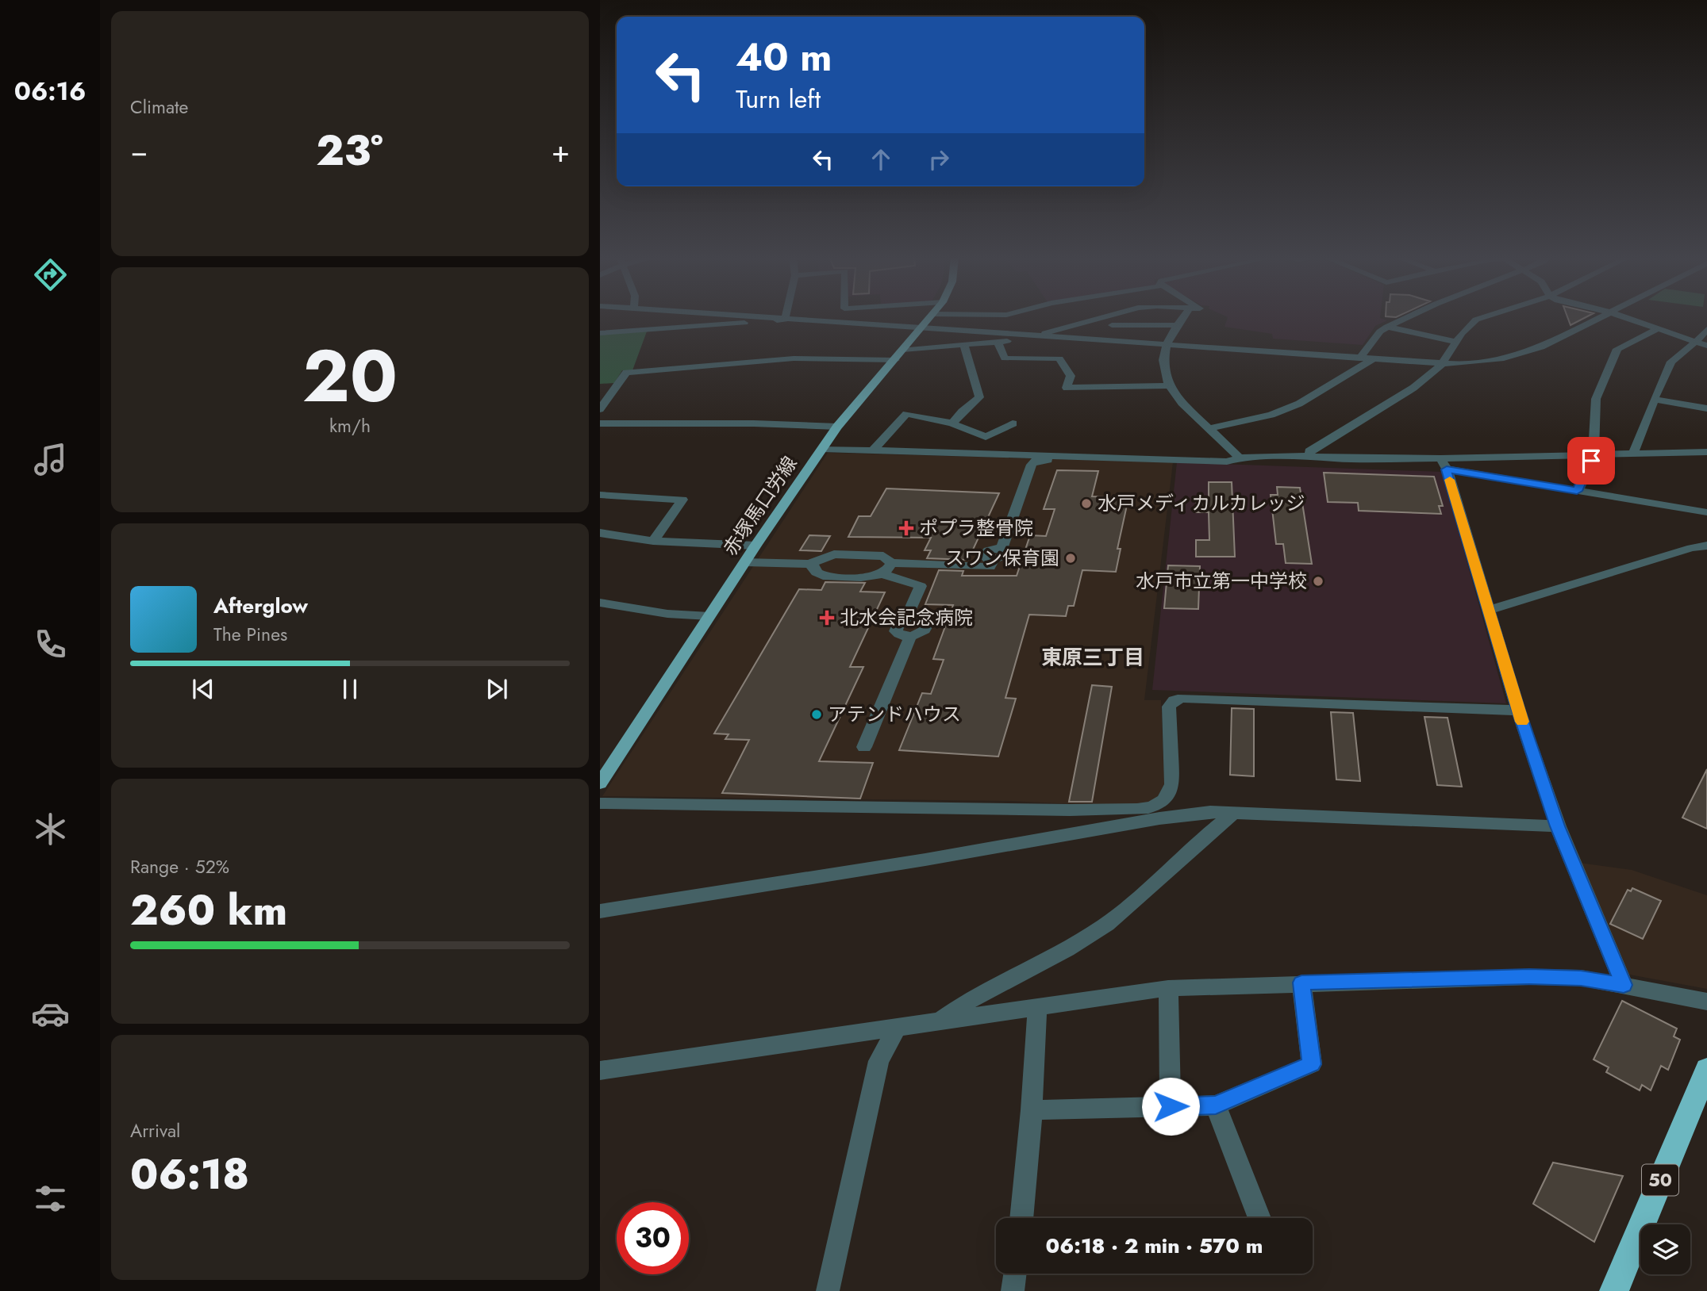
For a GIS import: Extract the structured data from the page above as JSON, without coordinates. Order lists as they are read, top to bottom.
{
  "streets": {
    "highway": ["50"],
    "main road": ["赤塚馬口労線"]
  },
  "districts": ["東原三丁目"],
  "places": {
    "other": [
      "水戸メディカルカレッジ",
      "スワン保育園",
      "水戸市立第一中学校",
      "アテンドハウス"
    ],
    "health": ["ポプラ整骨院", "北水会記念病院"]
  },
  "page": {
    "tabs": "06:16",
    "tile": [
      "Climate",
      ["20", "km/h"],
      ["Range · 52%", "260 km"],
      ["Arrival", "06:18"]
    ],
    "turn": ["40 m", "Turn left"],
    "heat": ["−", "23°", "+"],
    "song": ["Afterglow", "The Pines"],
    "limit": "30",
    "trip": "06:18 · 2 min · 570 m"
  }
}
